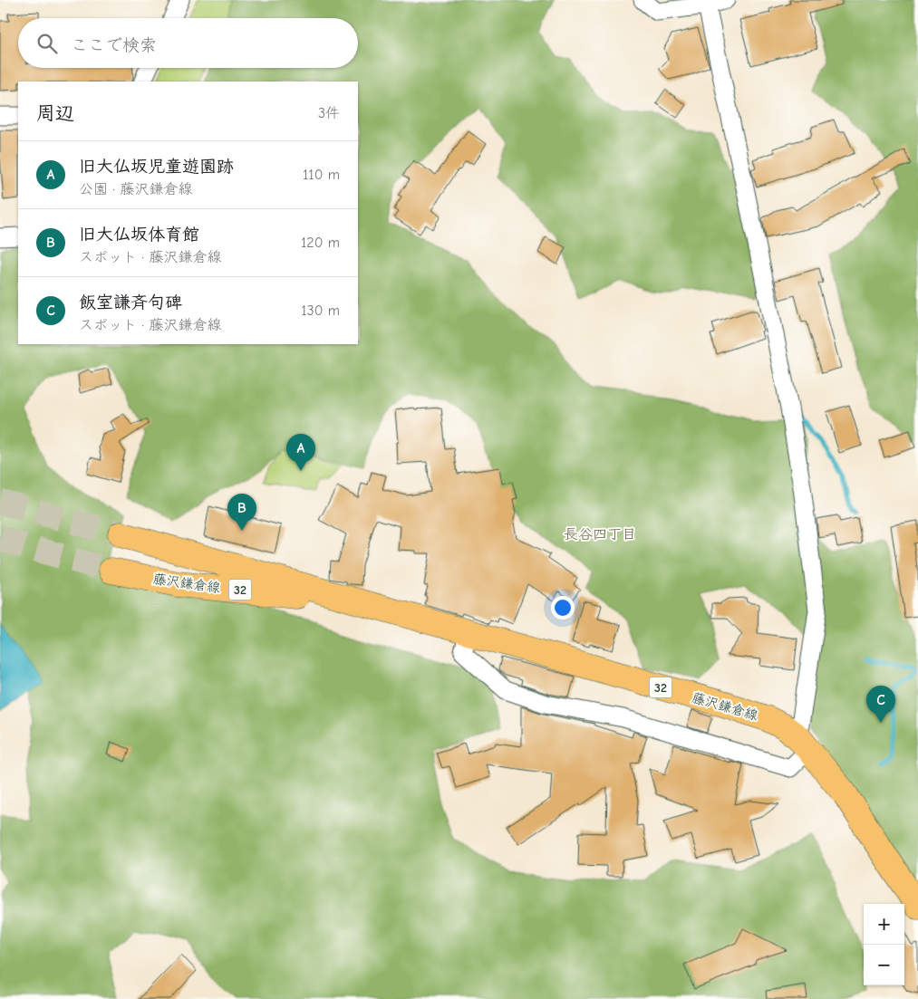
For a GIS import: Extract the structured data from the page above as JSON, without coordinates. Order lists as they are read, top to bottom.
{
  "streets": {
    "main road": ["藤沢鎌倉線", "32"]
  },
  "districts": ["長谷四丁目"],
  "page": {
    "search": "ここで検索",
    "heading": ["周辺", "3件"],
    "list": [
      {
        "mark": "A",
        "name": "旧大仏坂児童遊園跡",
        "note": "公園 · 藤沢鎌倉線",
        "value": "110 m"
      },
      {
        "mark": "B",
        "name": "旧大仏坂体育館",
        "note": "スポット · 藤沢鎌倉線",
        "value": "120 m"
      },
      {
        "mark": "C",
        "name": "飯室謙斉句碑",
        "note": "スポット · 藤沢鎌倉線",
        "value": "130 m"
      }
    ],
    "pins": ["A", "B", "C"],
    "map_buttons": ["+", "−"]
  }
}
